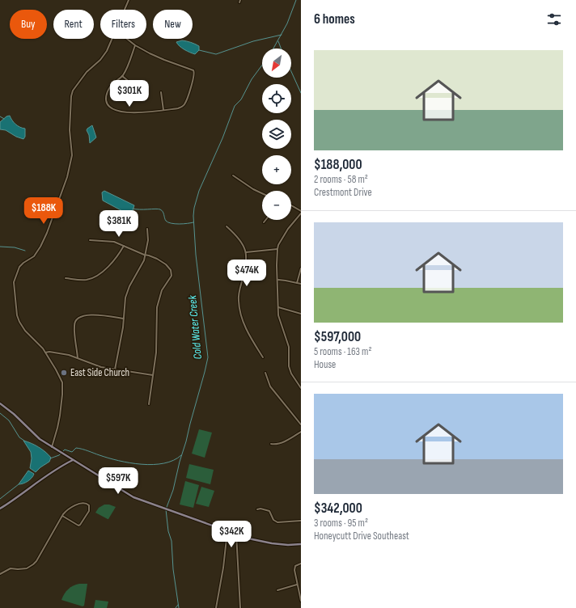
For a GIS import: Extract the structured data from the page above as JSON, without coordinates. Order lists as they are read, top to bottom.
{
  "water": ["Cold Water Creek"],
  "places": ["East Side Church"],
  "north": "bottom left",
  "page": {
    "heading": "6 homes",
    "chip": [
      "Buy",
      "Rent",
      "Filters",
      "New"
    ],
    "list": [
      {
        "name": "$188,000",
        "note": "2 rooms · 58 m² · Crestmont Drive"
      },
      {
        "name": "$597,000",
        "note": "5 rooms · 163 m² · House"
      },
      {
        "name": "$342,000",
        "note": "3 rooms · 95 m² · Honeycutt Drive Southeast"
      }
    ],
    "map_buttons": ["+", "−"],
    "price": [
      "$301K",
      "$188K",
      "$381K",
      "$474K",
      "$597K",
      "$342K"
    ]
  }
}
